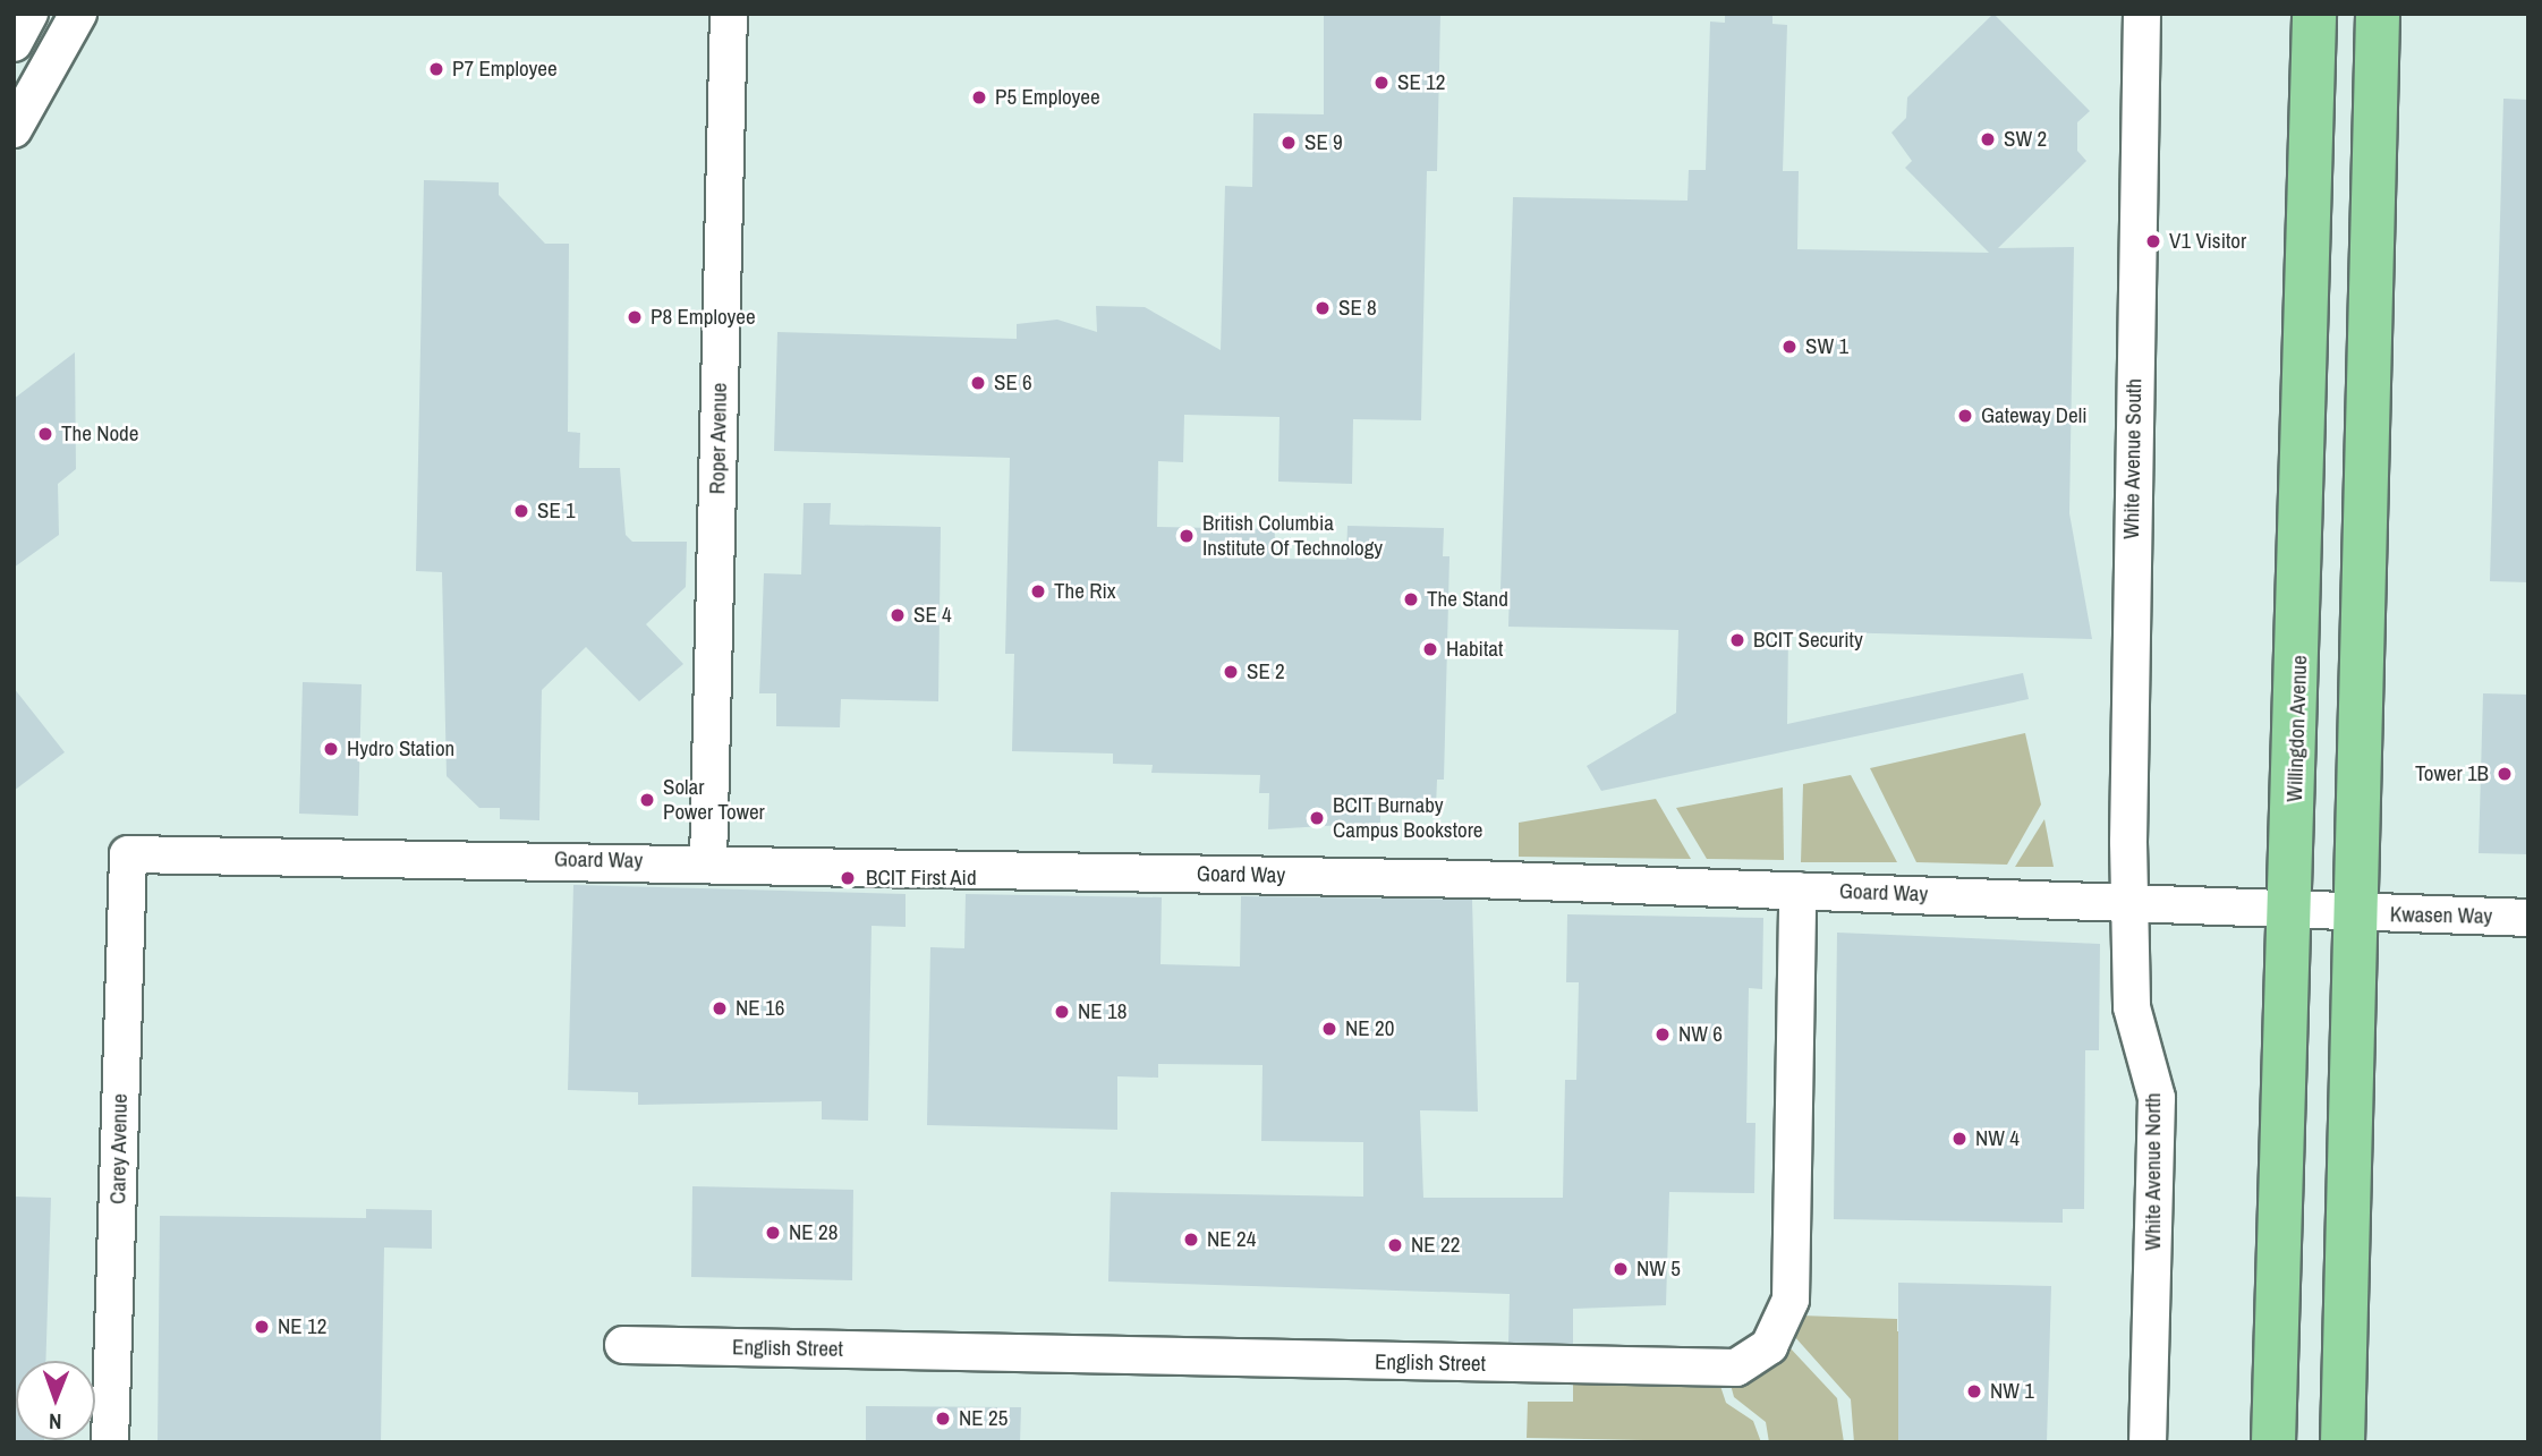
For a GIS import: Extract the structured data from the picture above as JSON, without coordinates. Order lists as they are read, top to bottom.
{
  "streets": {
    "main road": ["Willingdon Avenue"],
    "street": [
      "Roper Avenue",
      "White Avenue South",
      "Goard Way",
      "Kwasen Way",
      "Carey Avenue",
      "White Avenue North",
      "English Street"
    ]
  },
  "crossings": [
    ["Roper Avenue", "Goard Way"],
    ["White Avenue South", "Goard Way"],
    ["White Avenue South", "White Avenue North"],
    ["Willingdon Avenue", "Goard Way"],
    ["Goard Way", "Kwasen Way"],
    ["Goard Way", "Carey Avenue"],
    ["Goard Way", "White Avenue North"],
    ["Goard Way", "English Street"]
  ],
  "places": [
    "P7 Employee",
    "SE 12",
    "P5 Employee",
    "SW 2",
    "SE 9",
    "V1 Visitor",
    "SE 8",
    "P8 Employee",
    "SW 1",
    "SE 6",
    "Gateway Deli",
    "The Node",
    "SE 1",
    "British Columbia Institute Of Technology",
    "The Rix",
    "The Stand",
    "SE 4",
    "BCIT Security",
    "Habitat",
    "SE 2",
    "Hydro Station",
    "Tower 1B",
    "Solar Power Tower",
    "BCIT Burnaby Campus Bookstore",
    "BCIT First Aid",
    "NE 16",
    "NE 18",
    "NE 20",
    "NW 6",
    "NW 4",
    "NE 28",
    "NE 24",
    "NE 22",
    "NW 5",
    "NE 12",
    "NW 1",
    "NE 25"
  ],
  "north": "bottom"
}
